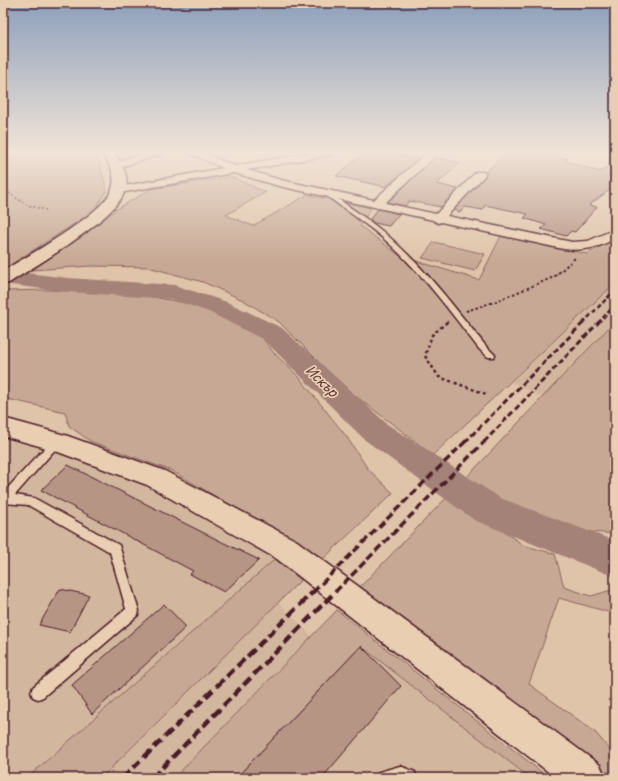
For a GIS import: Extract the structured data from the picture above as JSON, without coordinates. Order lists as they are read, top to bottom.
{
  "water": ["Искър"]
}
